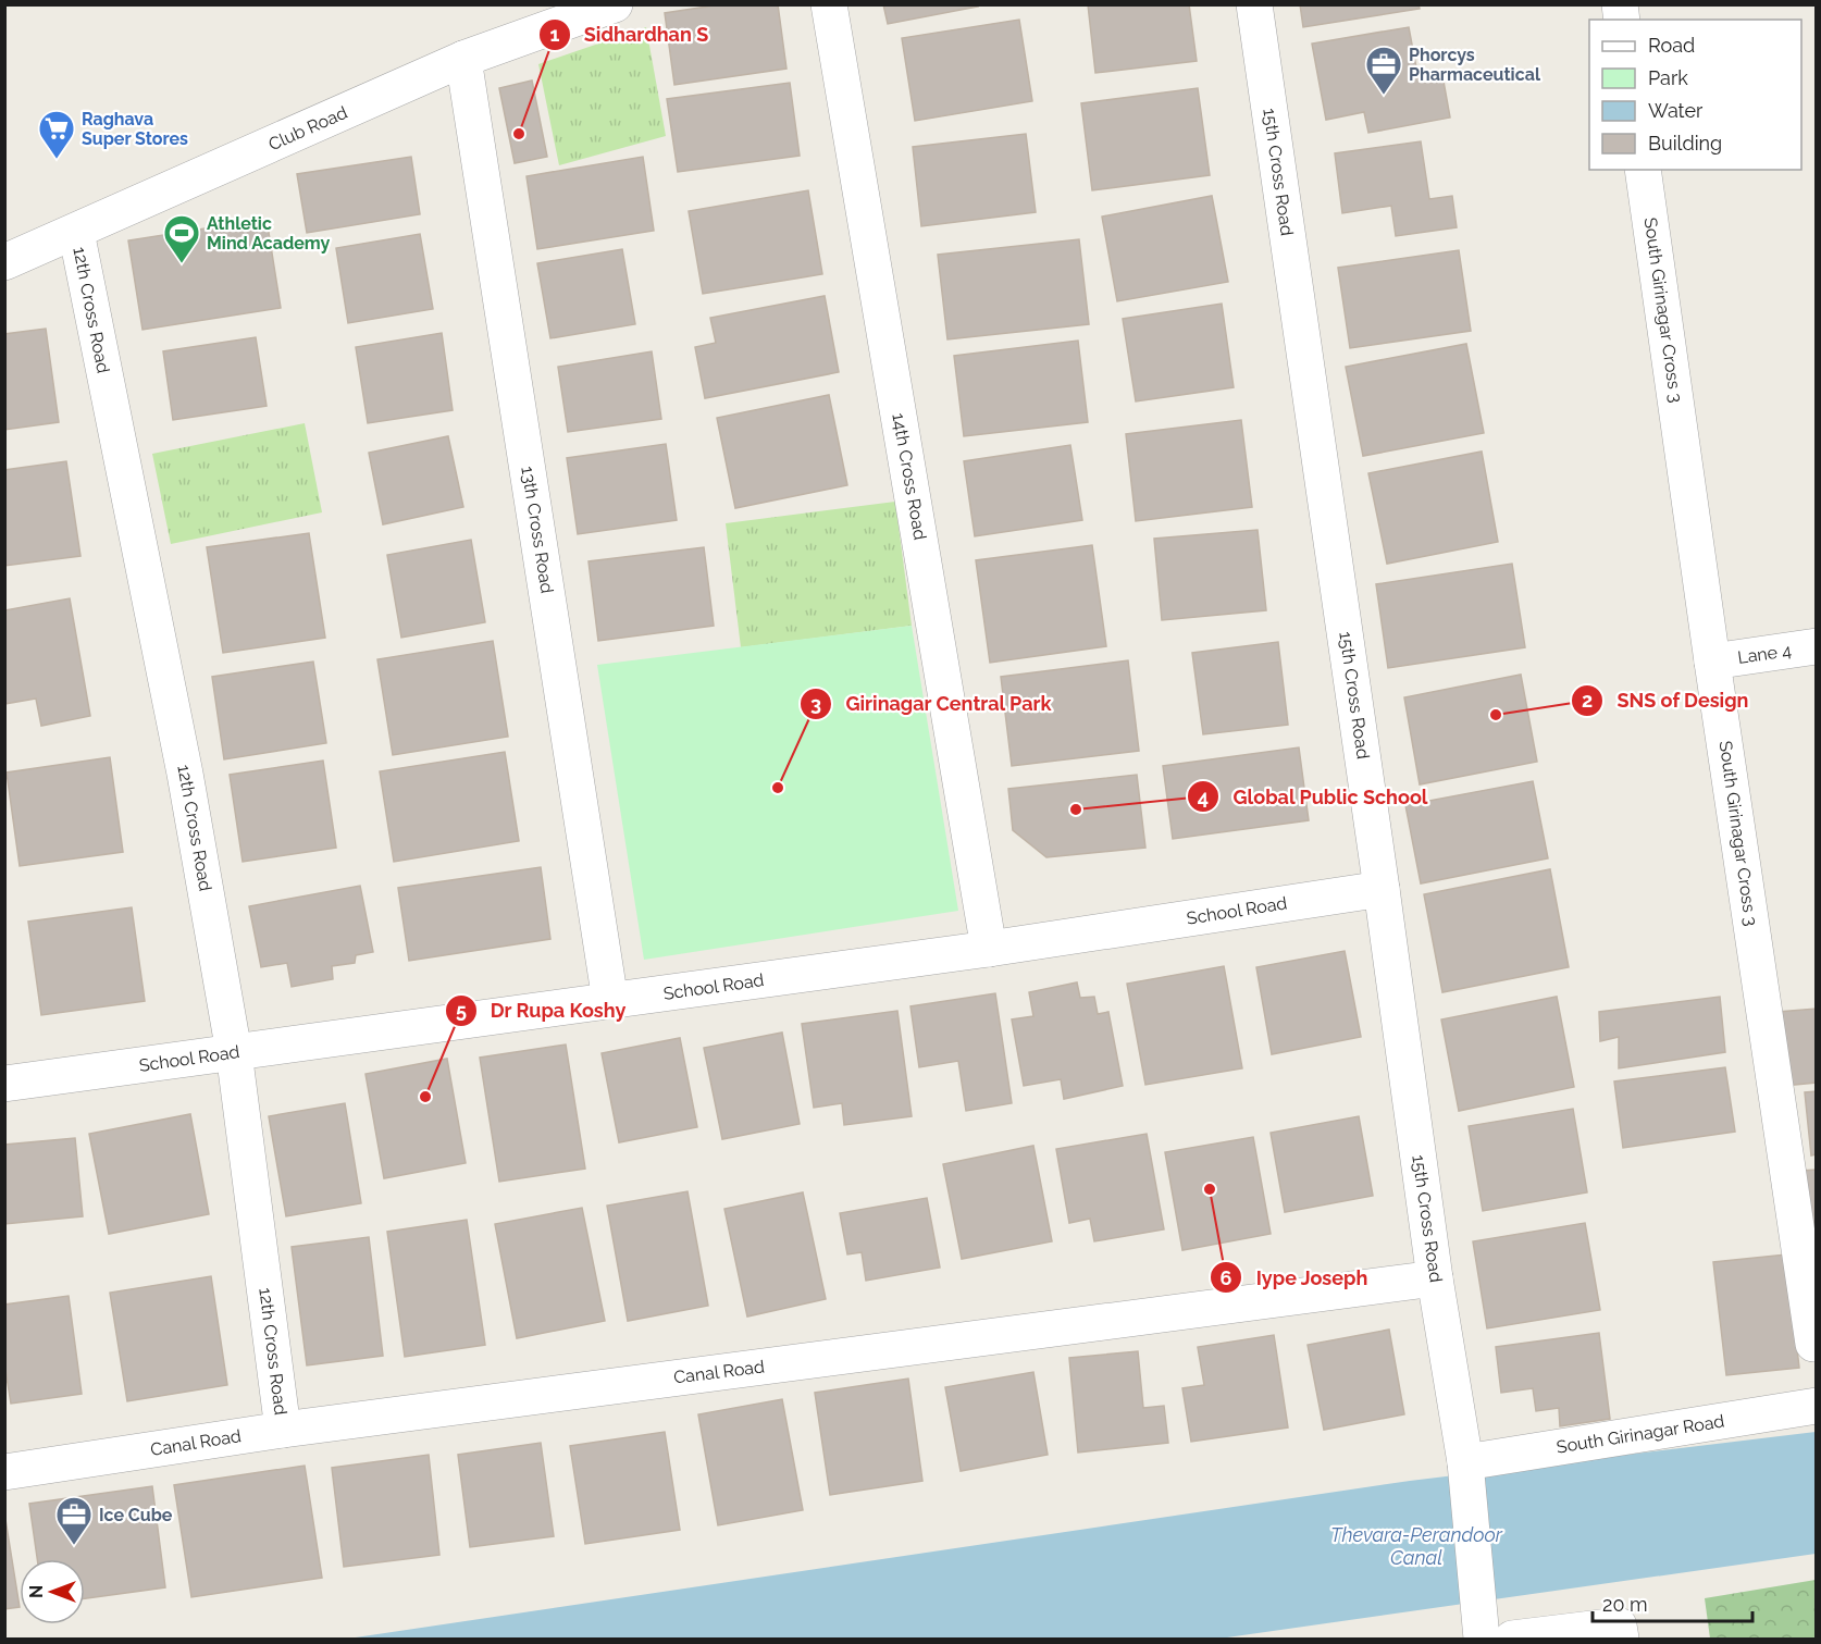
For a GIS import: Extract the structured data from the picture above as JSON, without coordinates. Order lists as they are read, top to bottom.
{
  "streets": {
    "street": [
      "Club Road",
      "15th Cross Road",
      "12th Cross Road",
      "South Girinagar Cross 3",
      "14th Cross Road",
      "13th Cross Road",
      "Lane 4",
      "School Road",
      "Canal Road",
      "South Girinagar Road"
    ]
  },
  "crossings": [
    ["Club Road", "12th Cross Road"],
    ["Club Road", "13th Cross Road"],
    ["15th Cross Road", "School Road"],
    ["15th Cross Road", "Canal Road"],
    ["15th Cross Road", "South Girinagar Road"],
    ["12th Cross Road", "School Road"],
    ["12th Cross Road", "Canal Road"],
    ["South Girinagar Cross 3", "Lane 4"],
    ["14th Cross Road", "School Road"],
    ["13th Cross Road", "School Road"]
  ],
  "water": ["Thevara-Perandoor Canal"],
  "places": {
    "office": ["Phorcys Pharmaceutical", "Ice Cube"],
    "other": [
      "Sidhardhan S",
      "SNS of Design",
      "Girinagar Central Park",
      "Global Public School",
      "Dr Rupa Koshy",
      "Iype Joseph"
    ],
    "supermarket": ["Raghava Super Stores"],
    "sports": ["Athletic Mind Academy"]
  },
  "legend": [
    "Road",
    "Park",
    "Water",
    "Building"
  ],
  "scale_bar": "20 m",
  "north": "left"
}
